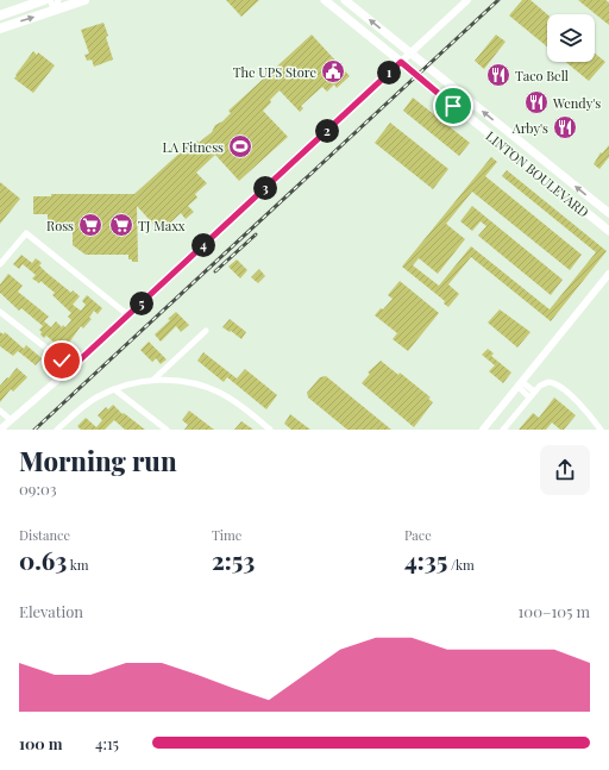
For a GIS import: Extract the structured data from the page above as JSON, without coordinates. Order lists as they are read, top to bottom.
{
  "streets": {
    "main road": ["LINTON BOULEVARD"]
  },
  "places": {
    "public building": ["The UPS Store"],
    "restaurant": ["Taco Bell", "Wendy's", "Arby's"],
    "sports": ["LA Fitness"],
    "supermarket": ["Ross", "TJ Maxx"]
  },
  "page": {
    "pins": [
      "1",
      "2",
      "3",
      "4",
      "5"
    ],
    "heading": ["Morning run", "09:03"],
    "stats": [
      ["Distance", "0.63 km"],
      ["Time", "2:53"],
      ["Pace", "4:35 /km"]
    ],
    "chart": ["Elevation", "100–105 m"],
    "list": [
      {
        "name": "100 m",
        "note": "4:15"
      }
    ]
  }
}
